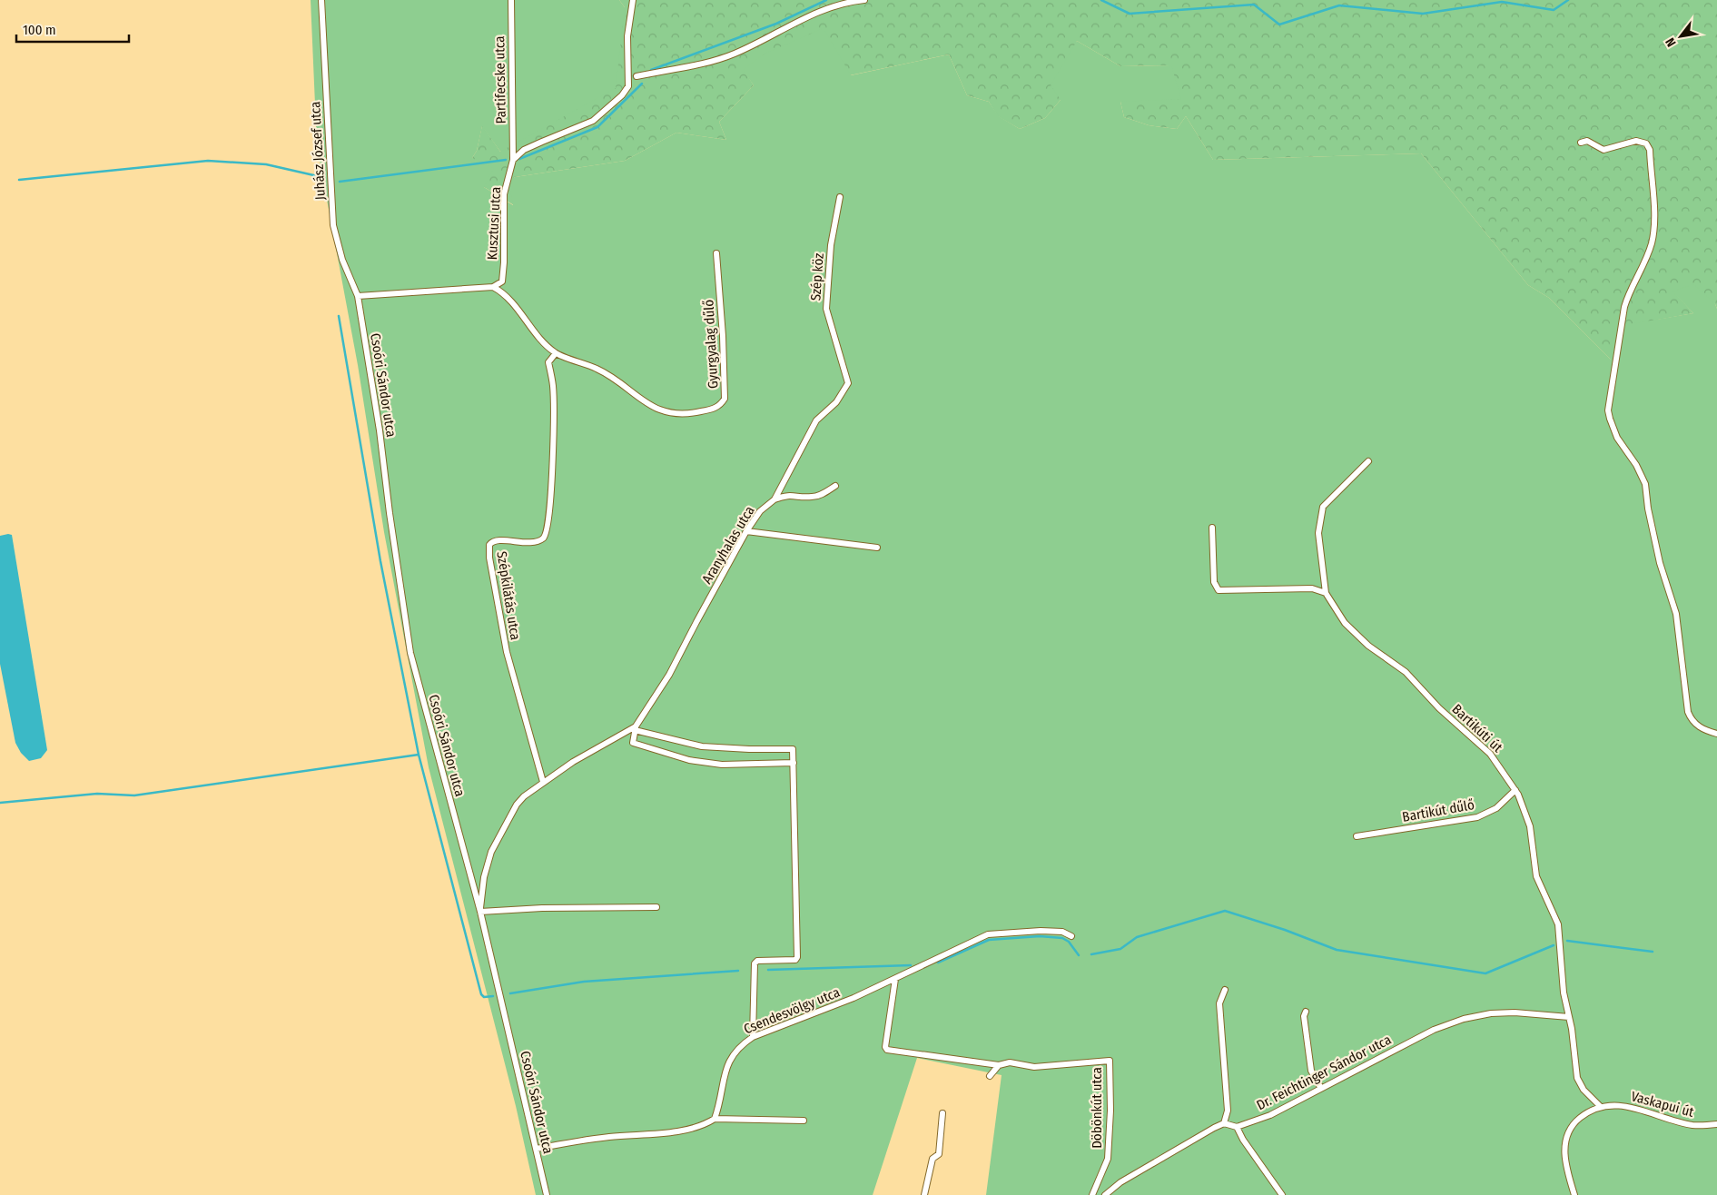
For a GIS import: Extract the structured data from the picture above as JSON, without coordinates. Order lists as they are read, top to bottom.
{
  "streets": {
    "street": [
      "Partifecske utca",
      "Juhász József utca",
      "Kusztusi utca",
      "Szép köz",
      "Gyurgyalag dűlő",
      "Csoóri Sándor utca",
      "Aranyhalas utca",
      "Szépkilátás utca",
      "Bartikúti út",
      "Bartikút dűlő",
      "Csendesvölgy utca",
      "Dr. Feichtinger Sándor utca",
      "Vaskapui út",
      "Döbönkút utca"
    ]
  },
  "crossings": [
    ["Partifecske utca", "Kusztusi utca"],
    ["Juhász József utca", "Csoóri Sándor utca"],
    ["Kusztusi utca", "Gyurgyalag dűlő"],
    ["Szép köz", "Aranyhalas utca"],
    ["Gyurgyalag dűlő", "Szépkilátás utca"],
    ["Csoóri Sándor utca", "Aranyhalas utca"],
    ["Aranyhalas utca", "Szépkilátás utca"],
    ["Bartikúti út", "Bartikút dűlő"],
    ["Bartikúti út", "Dr. Feichtinger Sándor utca"],
    ["Bartikúti út", "Vaskapui út"]
  ],
  "scale_bar": "100 m",
  "north": "bottom left"
}
